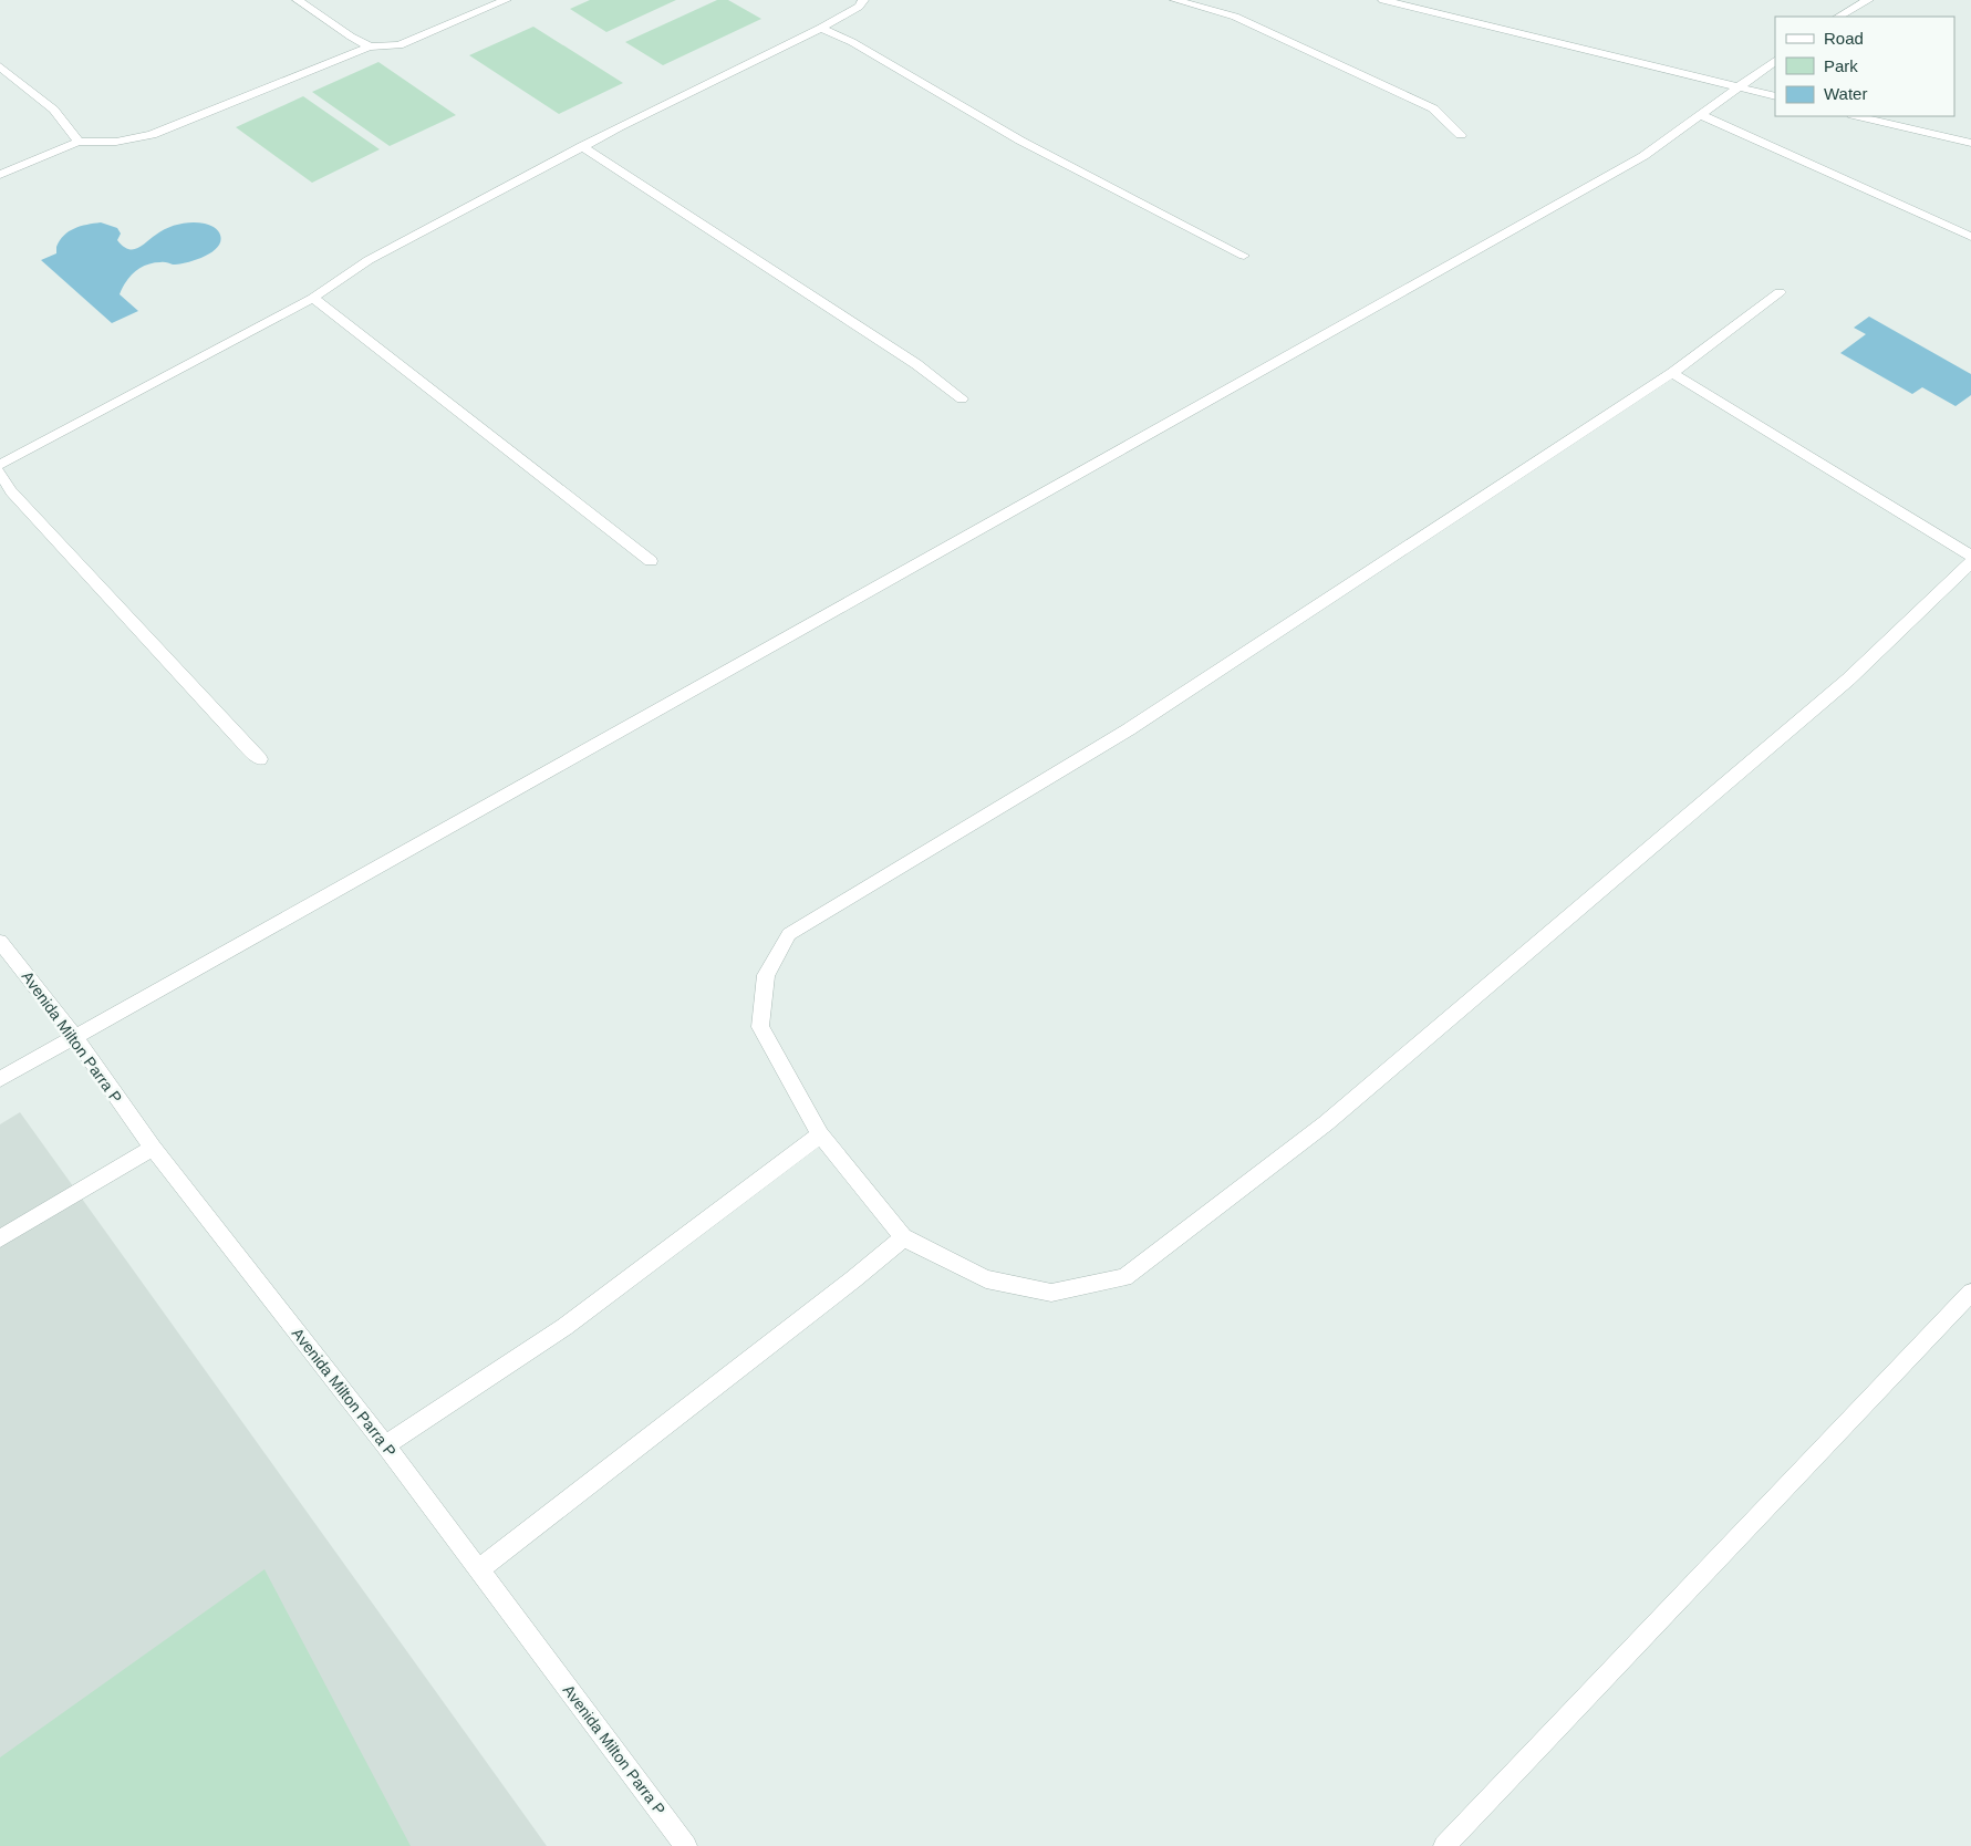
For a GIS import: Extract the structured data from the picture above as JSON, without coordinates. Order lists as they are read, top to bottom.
{
  "streets": {
    "street": ["Avenida Milton Parra P"]
  },
  "legend": ["Road", "Park", "Water"]
}
